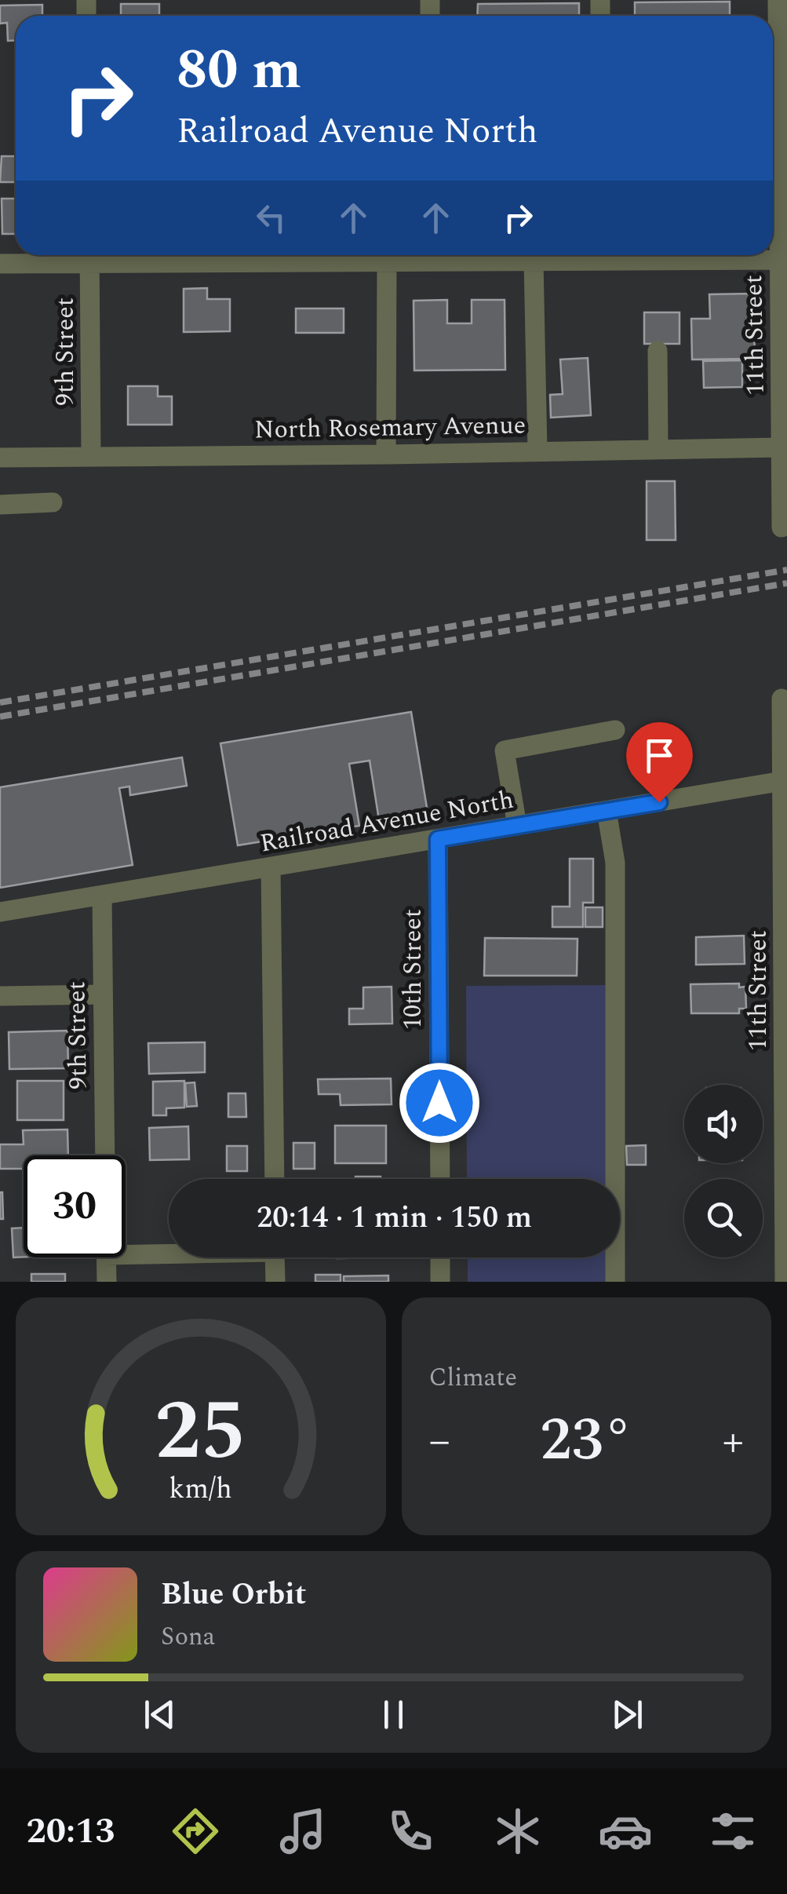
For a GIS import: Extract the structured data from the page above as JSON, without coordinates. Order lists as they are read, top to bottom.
{
  "streets": {
    "street": [
      "11th Street",
      "9th Street",
      "North Rosemary Avenue",
      "Railroad Avenue North",
      "10th Street"
    ]
  },
  "crossings": [
    ["11th Street", "North Rosemary Avenue"],
    ["11th Street", "Railroad Avenue North"],
    ["9th Street", "North Rosemary Avenue"],
    ["9th Street", "Railroad Avenue North"],
    ["Railroad Avenue North", "10th Street"]
  ],
  "page": {
    "turn": ["80 m", "Railroad Avenue North"],
    "limit": "30",
    "trip": "20:14 · 1 min · 150 m",
    "tile": "Climate",
    "heat": ["−", "23°", "+"],
    "song": ["Blue Orbit", "Sona"],
    "tabs": "20:13",
    "gauge": ["25", "km/h"]
  }
}
